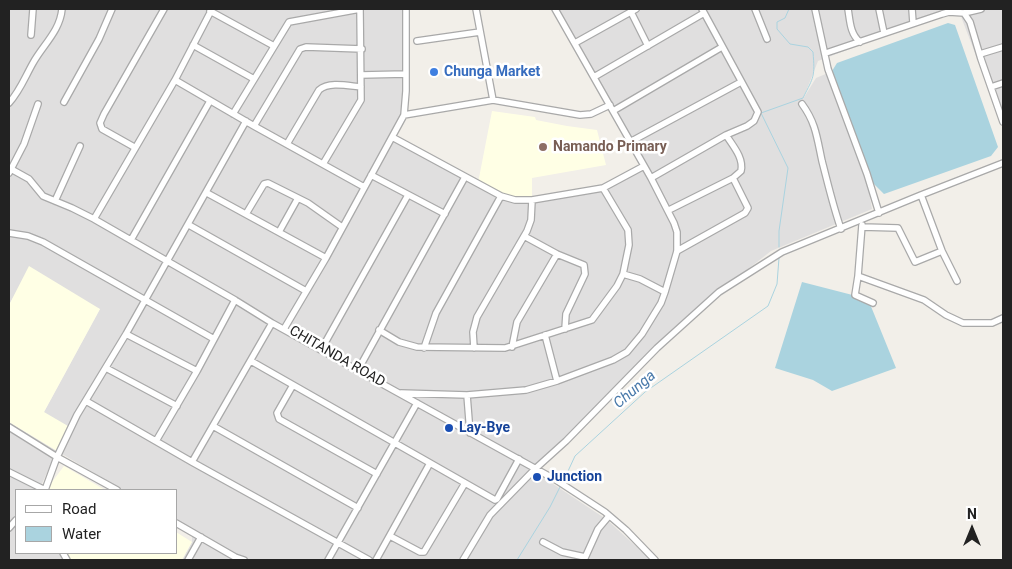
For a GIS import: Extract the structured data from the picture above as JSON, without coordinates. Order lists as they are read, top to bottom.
{
  "streets": {
    "street": ["CHITANDA ROAD"]
  },
  "water": ["Chunga"],
  "places": [
    "Chunga Market",
    "Namando Primary",
    "Lay-Bye",
    "Junction"
  ],
  "legend": ["Road", "Water"],
  "north": "top"
}
